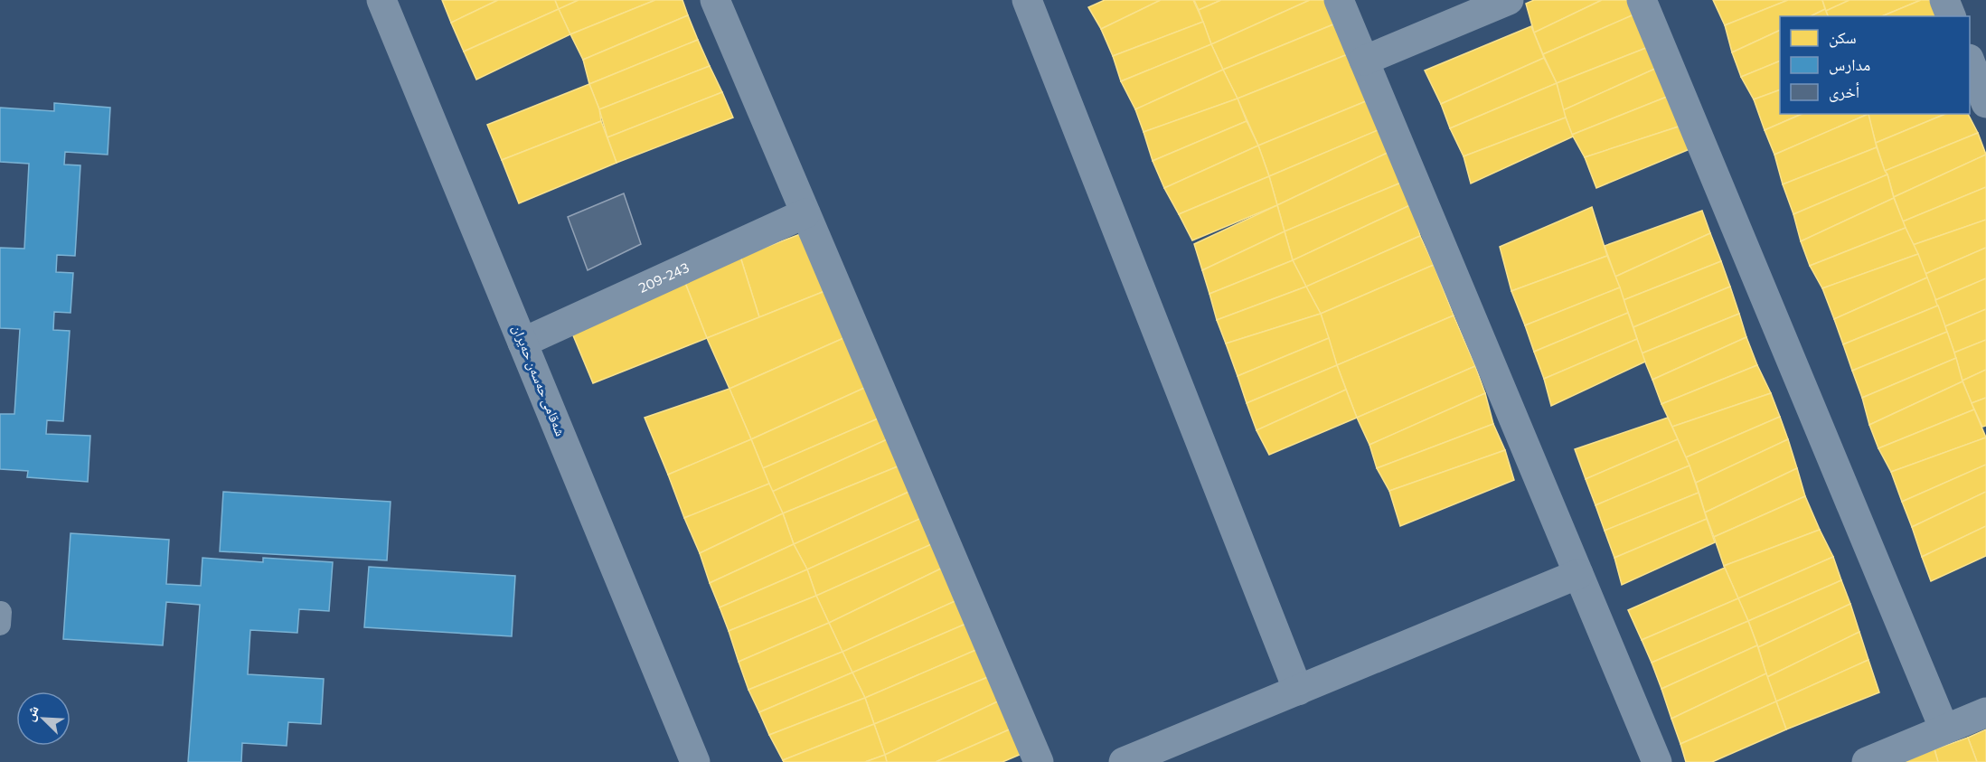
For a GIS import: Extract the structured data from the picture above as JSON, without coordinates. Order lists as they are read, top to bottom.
{
  "streets": {
    "street": ["209-243", "شەقامی حەسەن حەیران"]
  },
  "crossings": [
    ["209-243", "شەقامی حەسەن حەیران"]
  ],
  "legend": ["سكن", "مدارس", "أخرى"],
  "north": "top left"
}
